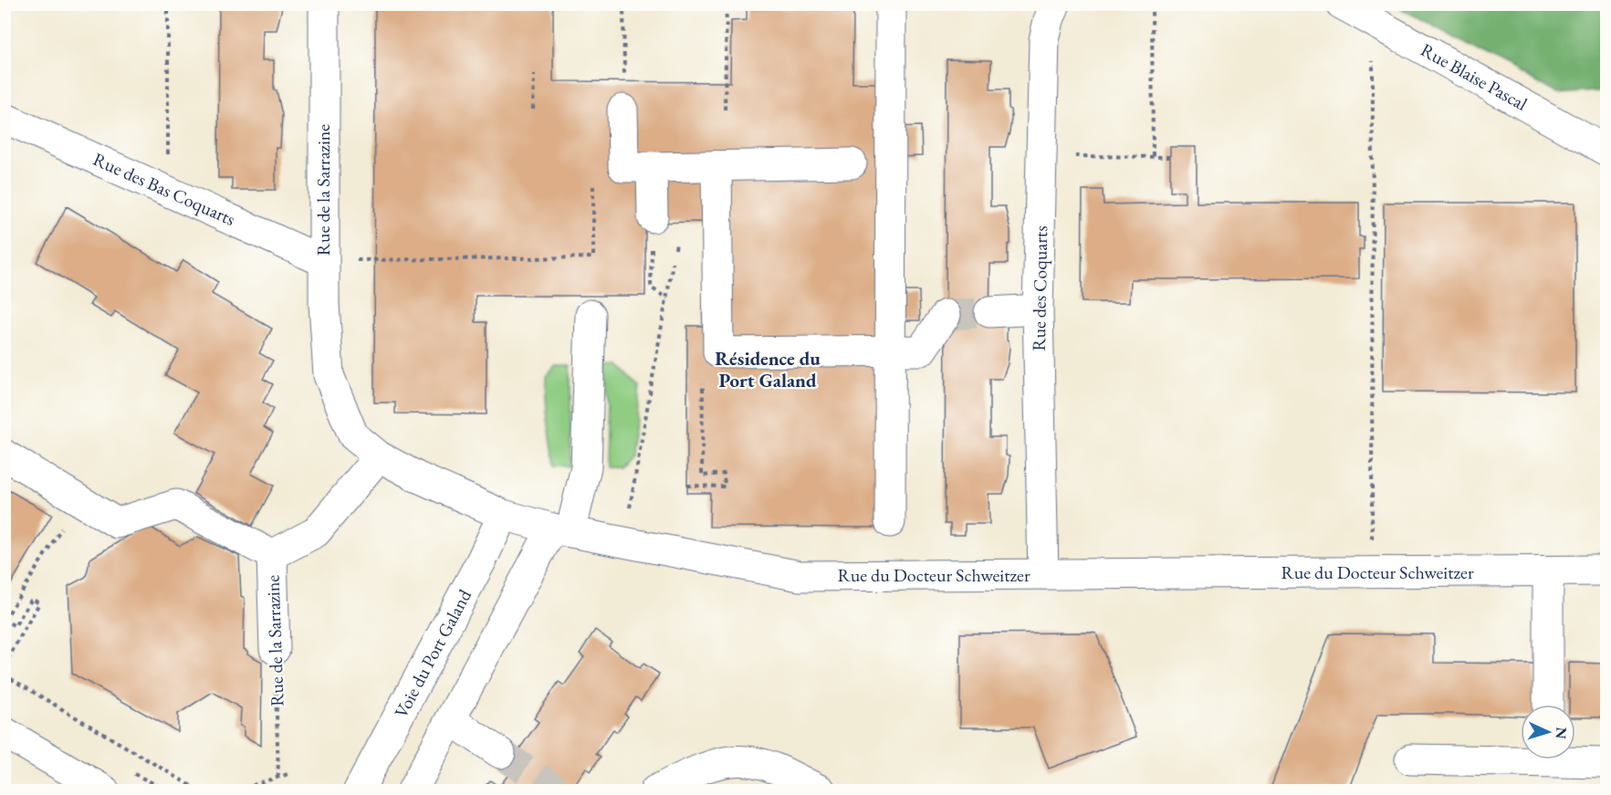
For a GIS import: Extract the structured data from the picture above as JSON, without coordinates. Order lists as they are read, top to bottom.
{
  "streets": {
    "street": [
      "Rue Blaise Pascal",
      "Rue des Bas Coquarts",
      "Rue de la Sarrazine",
      "Rue des Coquarts",
      "Rue du Docteur Schweitzer",
      "Voie du Port Galand"
    ]
  },
  "crossings": [
    ["Rue des Bas Coquarts", "Rue de la Sarrazine"],
    ["Rue de la Sarrazine", "Rue du Docteur Schweitzer"],
    ["Rue des Coquarts", "Rue du Docteur Schweitzer"],
    ["Rue du Docteur Schweitzer", "Voie du Port Galand"]
  ],
  "districts": ["Résidence du Port Galand"],
  "north": "right"
}
